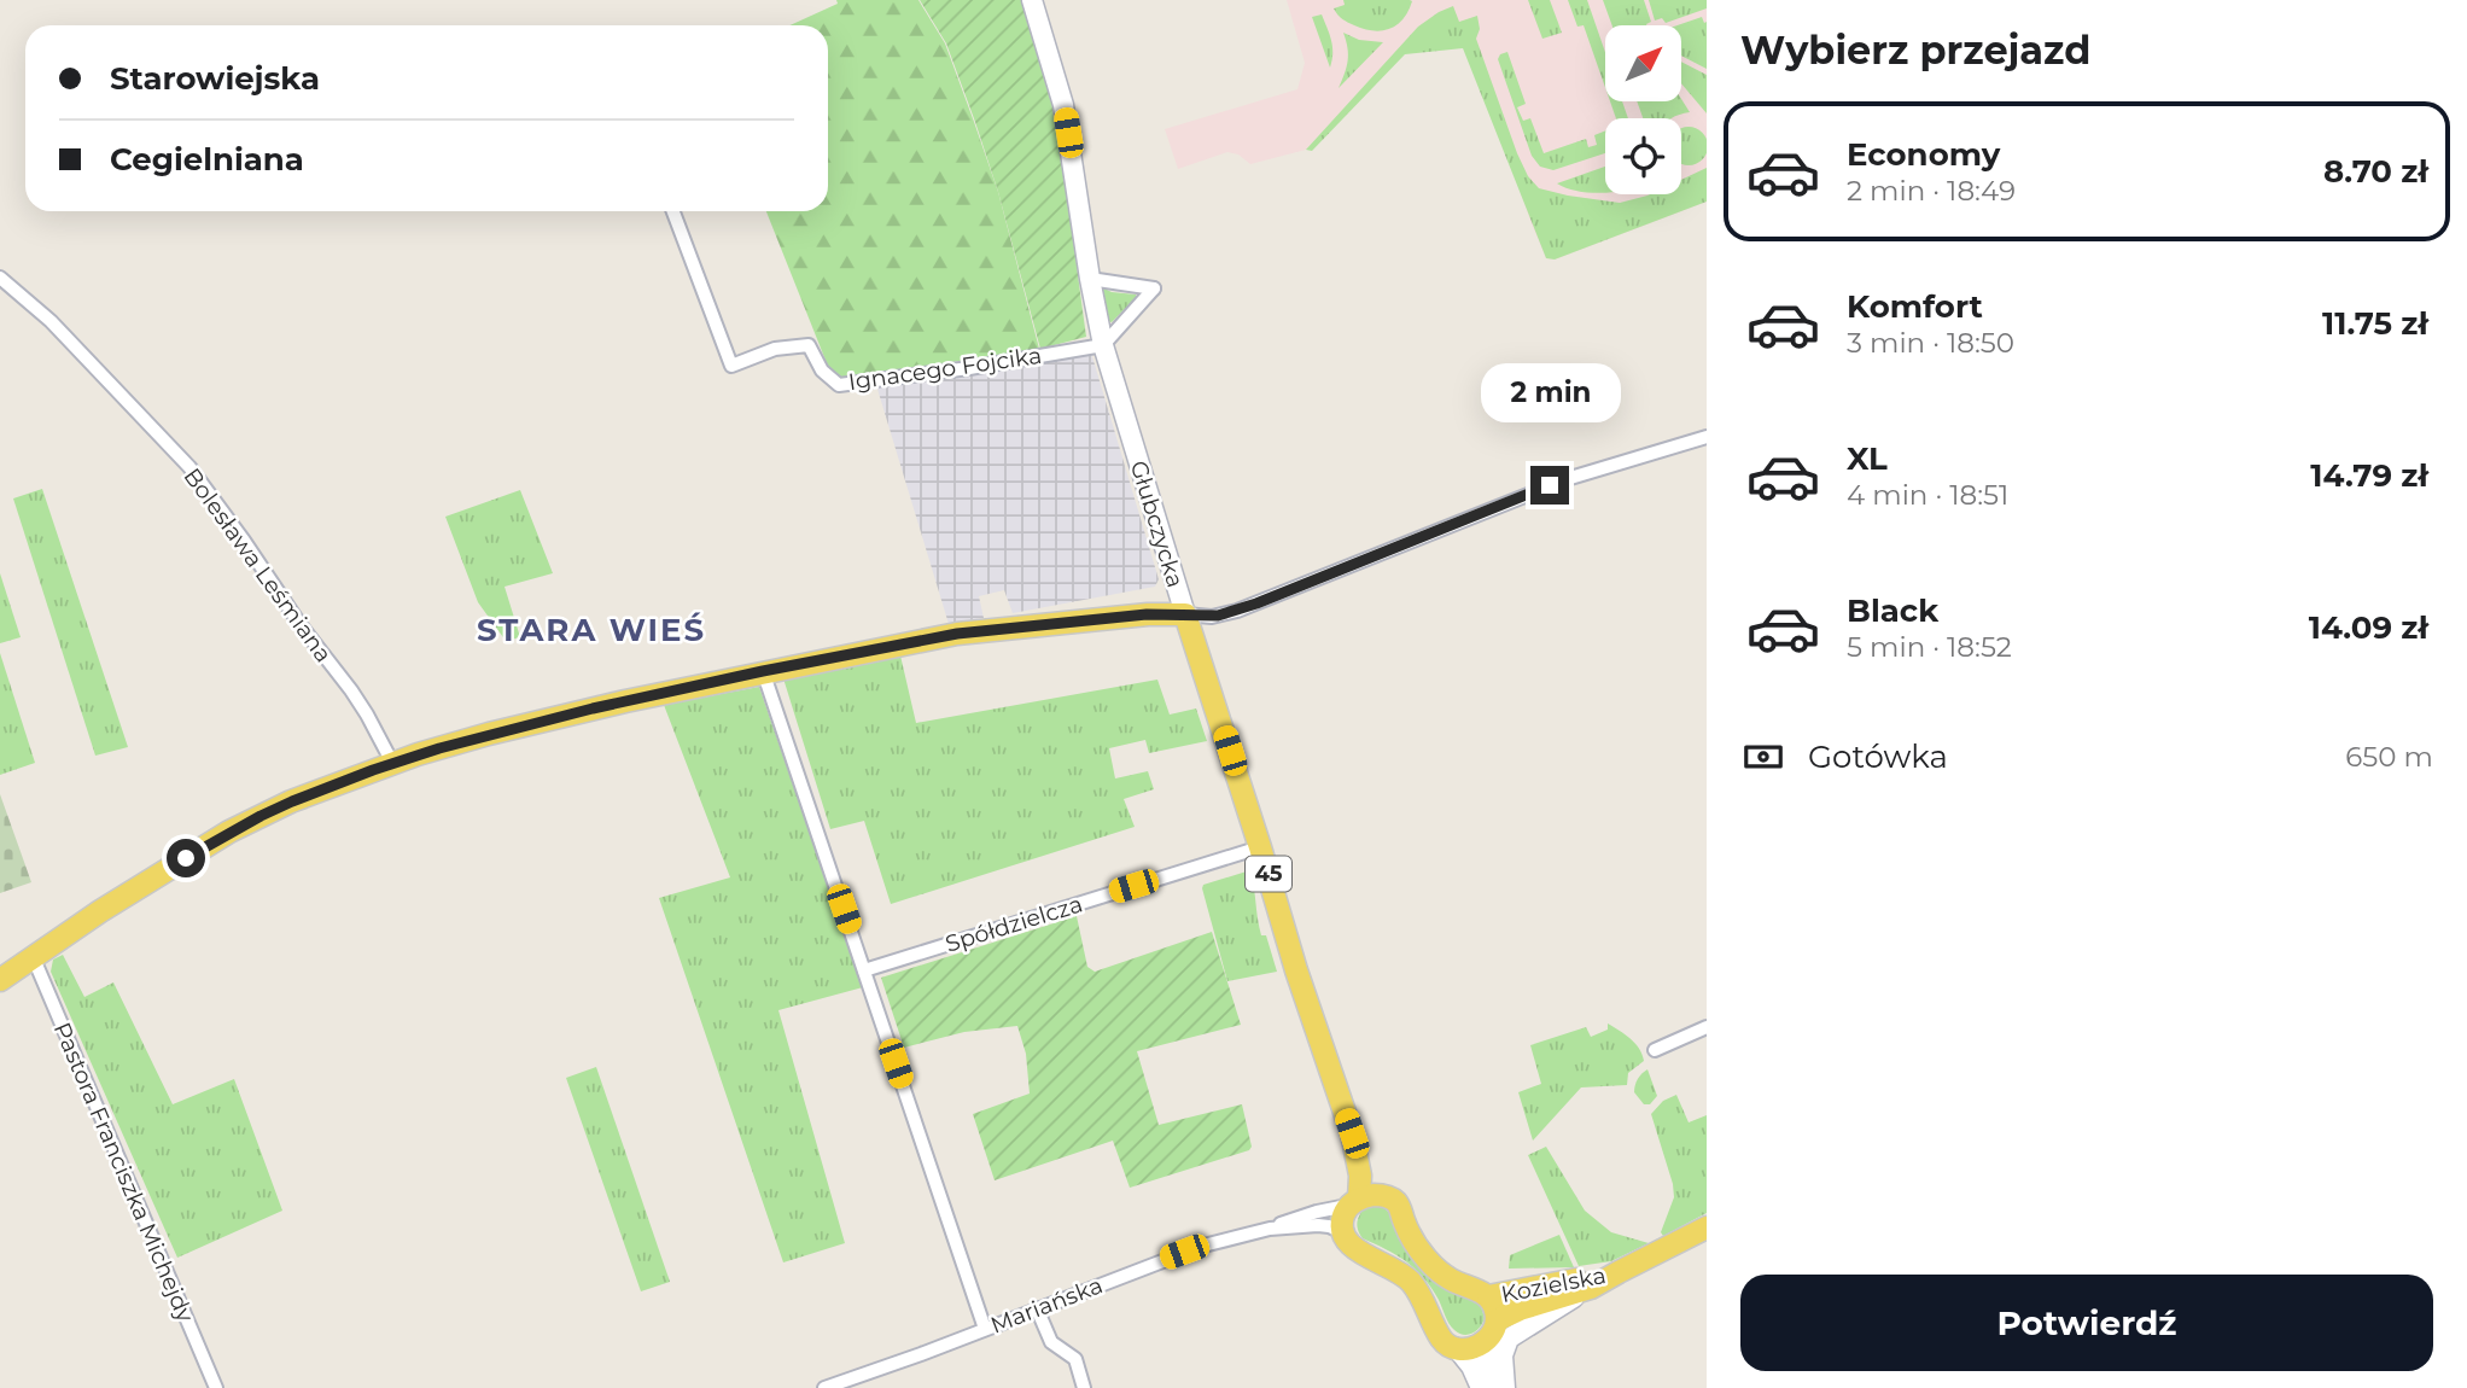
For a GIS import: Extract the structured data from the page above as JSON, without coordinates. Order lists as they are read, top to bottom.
{
  "streets": {
    "main road": ["Głubczycka", "45", "Kozielska"],
    "street": [
      "Ignacego Fojcika",
      "Bolesława Leśmiana",
      "Spółdzielcza",
      "Pastora Franciszka Michejdy",
      "Mariańska"
    ]
  },
  "crossings": [
    ["Ignacego Fojcika", "Głubczycka"],
    ["Głubczycka", "45"],
    ["Głubczycka", "Spółdzielcza"],
    ["Głubczycka", "Mariańska"],
    ["45", "Kozielska"],
    ["45", "Mariańska"]
  ],
  "districts": ["STARA WIEŚ"],
  "north": "top right",
  "page": {
    "heading": "Wybierz przejazd",
    "banner": ["Starowiejska", "Cegielniana"],
    "list": [
      {
        "name": "Economy",
        "note": "2 min · 18:49",
        "value": "8.70 zł"
      },
      {
        "name": "Komfort",
        "note": "3 min · 18:50",
        "value": "11.75 zł"
      },
      {
        "name": "XL",
        "note": "4 min · 18:51",
        "value": "14.79 zł"
      },
      {
        "name": "Black",
        "note": "5 min · 18:52",
        "value": "14.09 zł"
      }
    ],
    "bubble": "2 min",
    "pay": ["Gotówka", "650 m"],
    "buttons": "Potwierdź"
  }
}
